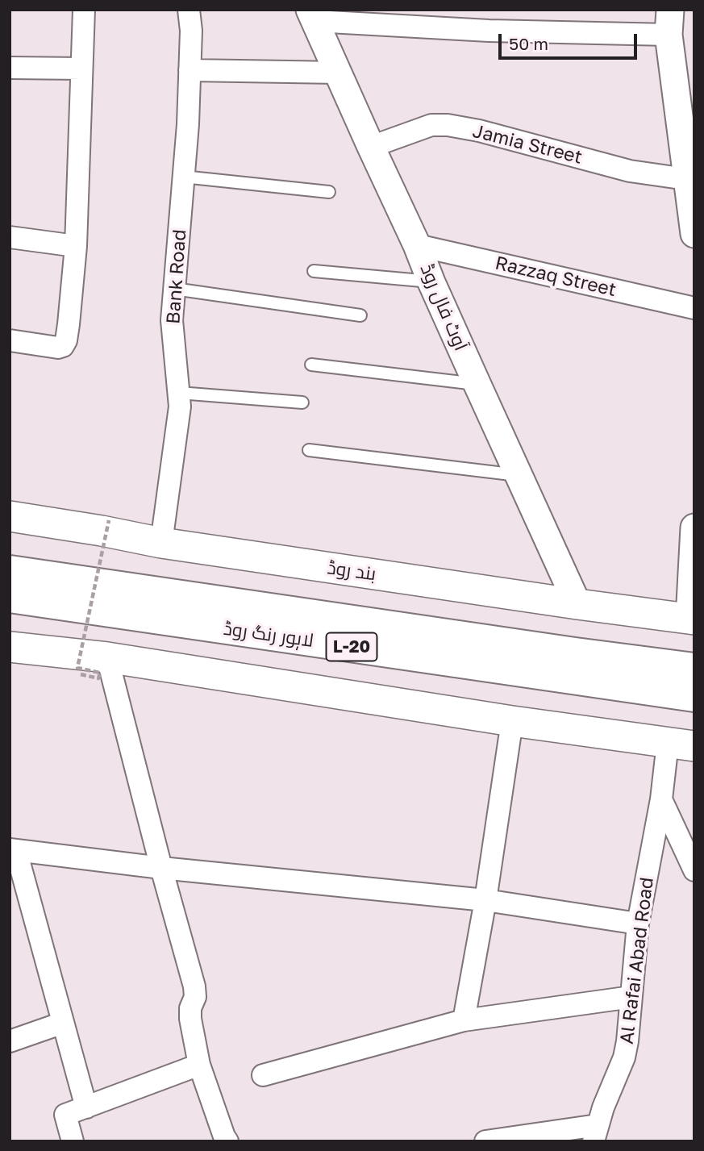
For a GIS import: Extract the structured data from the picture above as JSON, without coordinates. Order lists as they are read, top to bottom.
{
  "streets": {
    "highway": ["لاہور رنگ روڈ", "L-20"],
    "main road": ["بند روڈ"],
    "street": [
      "Jamia Street",
      "Bank Road",
      "Razzaq Street",
      "آوٹ فال روڈ",
      "Al Rafai Abad Road"
    ]
  },
  "crossings": [
    ["Jamia Street", "آوٹ فال روڈ"],
    ["Bank Road", "بند روڈ"],
    ["Razzaq Street", "آوٹ فال روڈ"],
    ["آوٹ فال روڈ", "بند روڈ"]
  ],
  "scale_bar": "50 m"
}
